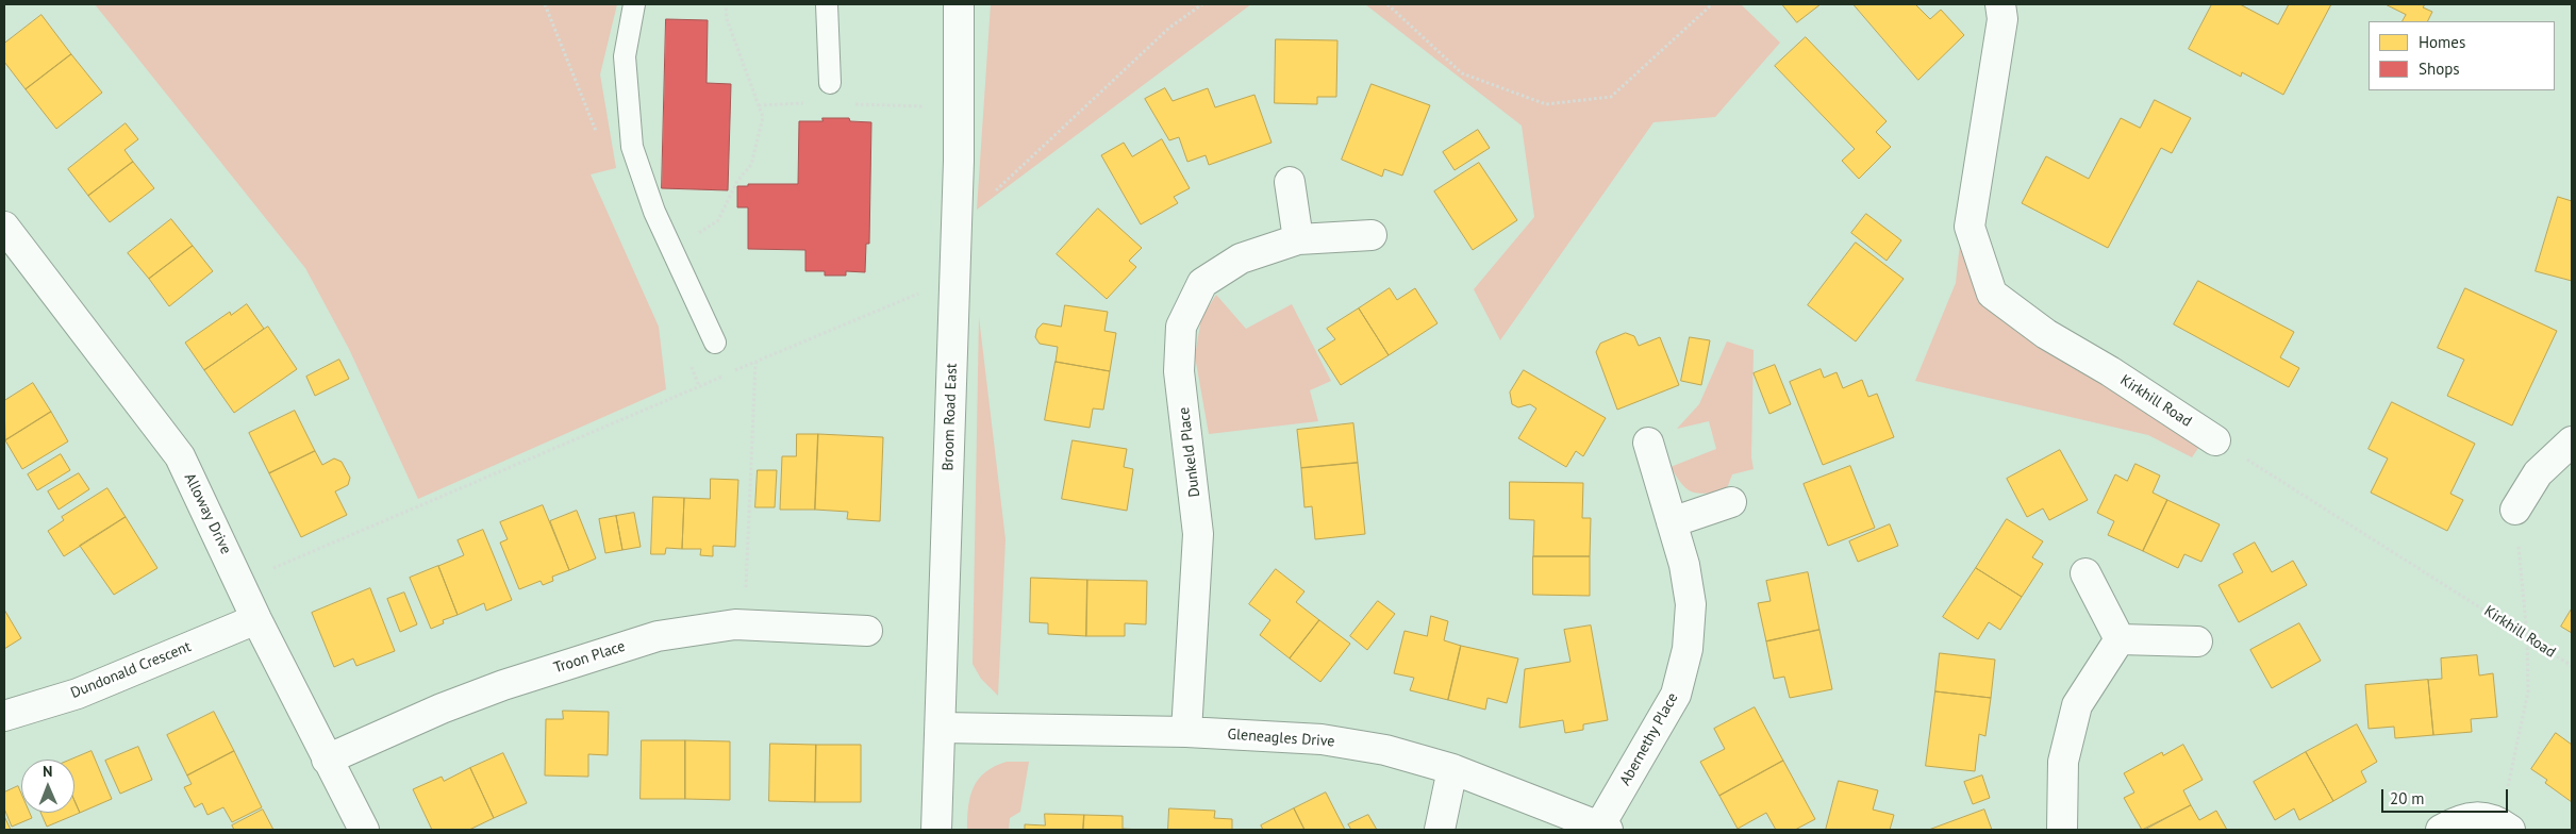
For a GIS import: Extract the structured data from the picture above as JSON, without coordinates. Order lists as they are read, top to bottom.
{
  "streets": {
    "street": [
      "Kirkhill Road",
      "Broom Road East",
      "Dunkeld Place",
      "Alloway Drive",
      "Troon Place",
      "Dundonald Crescent",
      "Gleneagles Drive",
      "Abernethy Place"
    ]
  },
  "crossings": [
    ["Broom Road East", "Gleneagles Drive"],
    ["Dunkeld Place", "Gleneagles Drive"],
    ["Alloway Drive", "Troon Place"],
    ["Alloway Drive", "Dundonald Crescent"],
    ["Gleneagles Drive", "Abernethy Place"]
  ],
  "legend": ["Homes", "Shops"],
  "scale_bar": "20 m",
  "north": "top"
}
